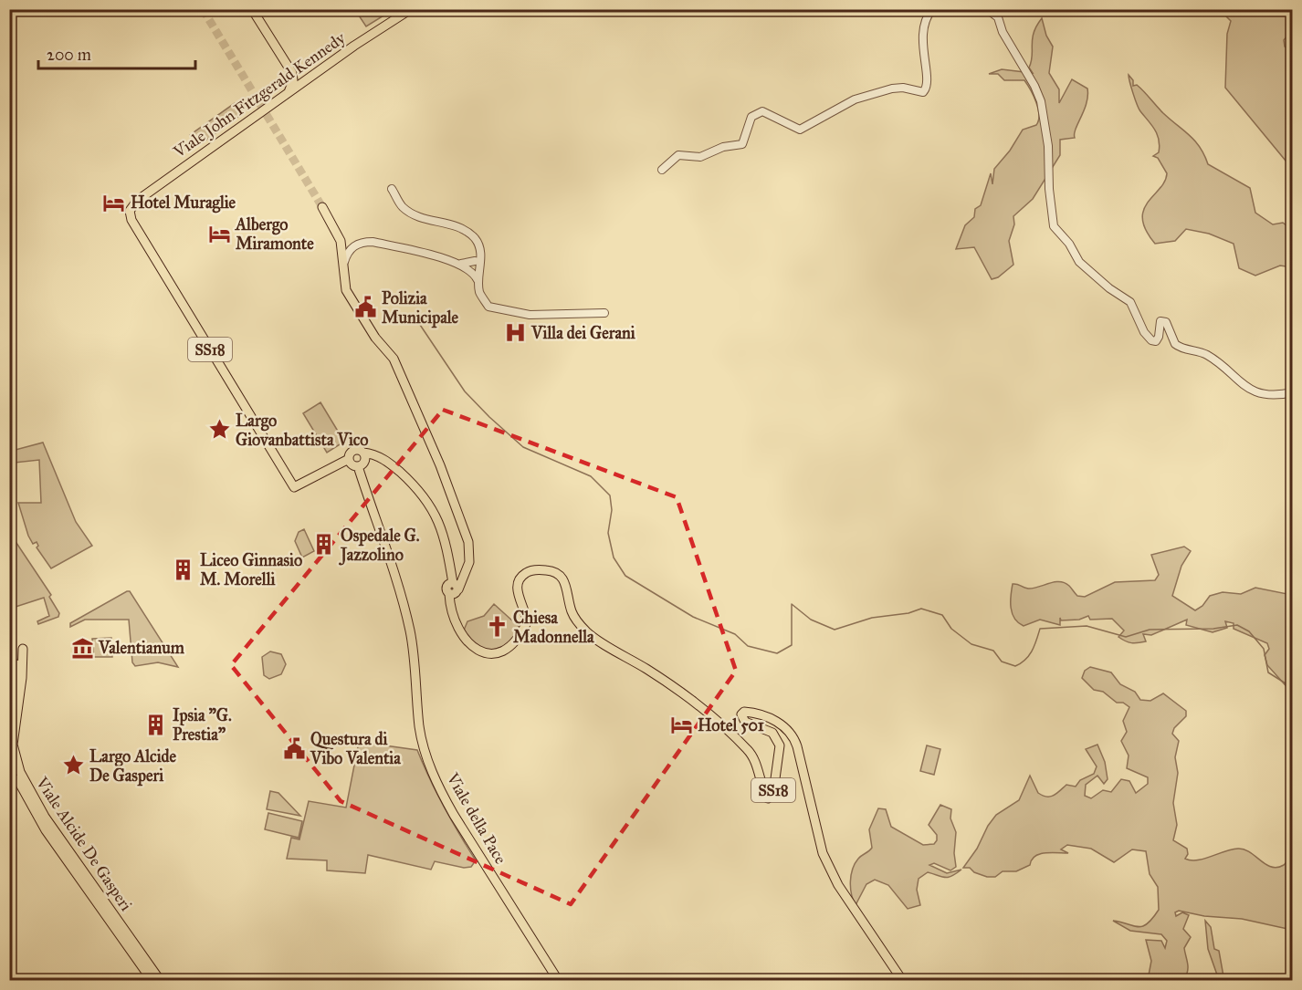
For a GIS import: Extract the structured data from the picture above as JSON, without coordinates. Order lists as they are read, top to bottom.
{
  "streets": {
    "main road": [
      "Viale John Fitzgerald Kennedy",
      "SS18",
      "Viale della Pace",
      "Viale Alcide De Gasperi"
    ]
  },
  "crossings": [
    ["Viale John Fitzgerald Kennedy", "SS18"],
    ["Viale John Fitzgerald Kennedy", "Viale della Pace"],
    ["SS18", "Viale della Pace"]
  ],
  "places": {
    "hotel": ["Hotel Muraglie", "Albergo Miramonte", "Hotel 501"],
    "public building": ["Polizia Municipale", "Questura di Vibo Valentia"],
    "hospital": ["Villa dei Gerani"],
    "place": ["Largo Giovanbattista Vico", "Largo Alcide De Gasperi"],
    "building": ["Ospedale G. Jazzolino", "Liceo Ginnasio M. Morelli", "Ipsia \"G. Prestia\""],
    "church": ["Chiesa Madonnella"],
    "museum": ["Valentianum"]
  },
  "scale_bar": "200 m"
}
